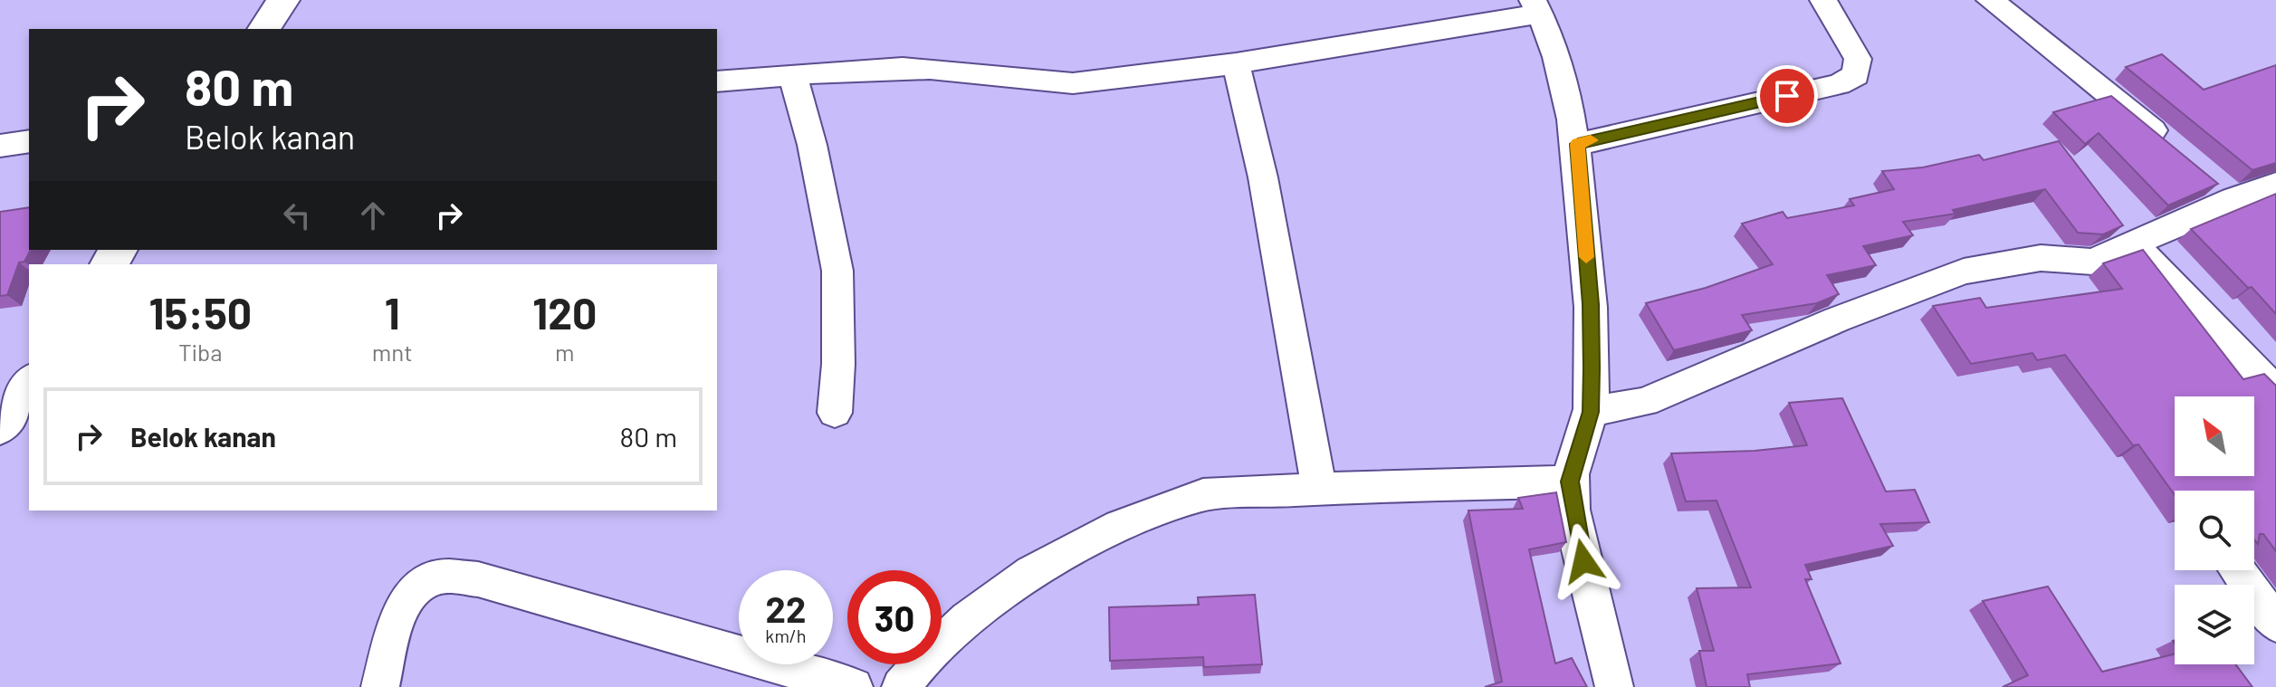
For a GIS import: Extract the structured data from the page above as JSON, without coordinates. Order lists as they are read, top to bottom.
{
  "north": "top left",
  "page": {
    "turn": ["80 m", "Belok kanan"],
    "eta": [
      "15:50",
      "Tiba",
      "1",
      "mnt",
      "120",
      "m"
    ],
    "list": [
      {
        "name": "Belok kanan",
        "value": "80 m"
      }
    ],
    "speed": "22 km/h",
    "limit": "30"
  }
}
